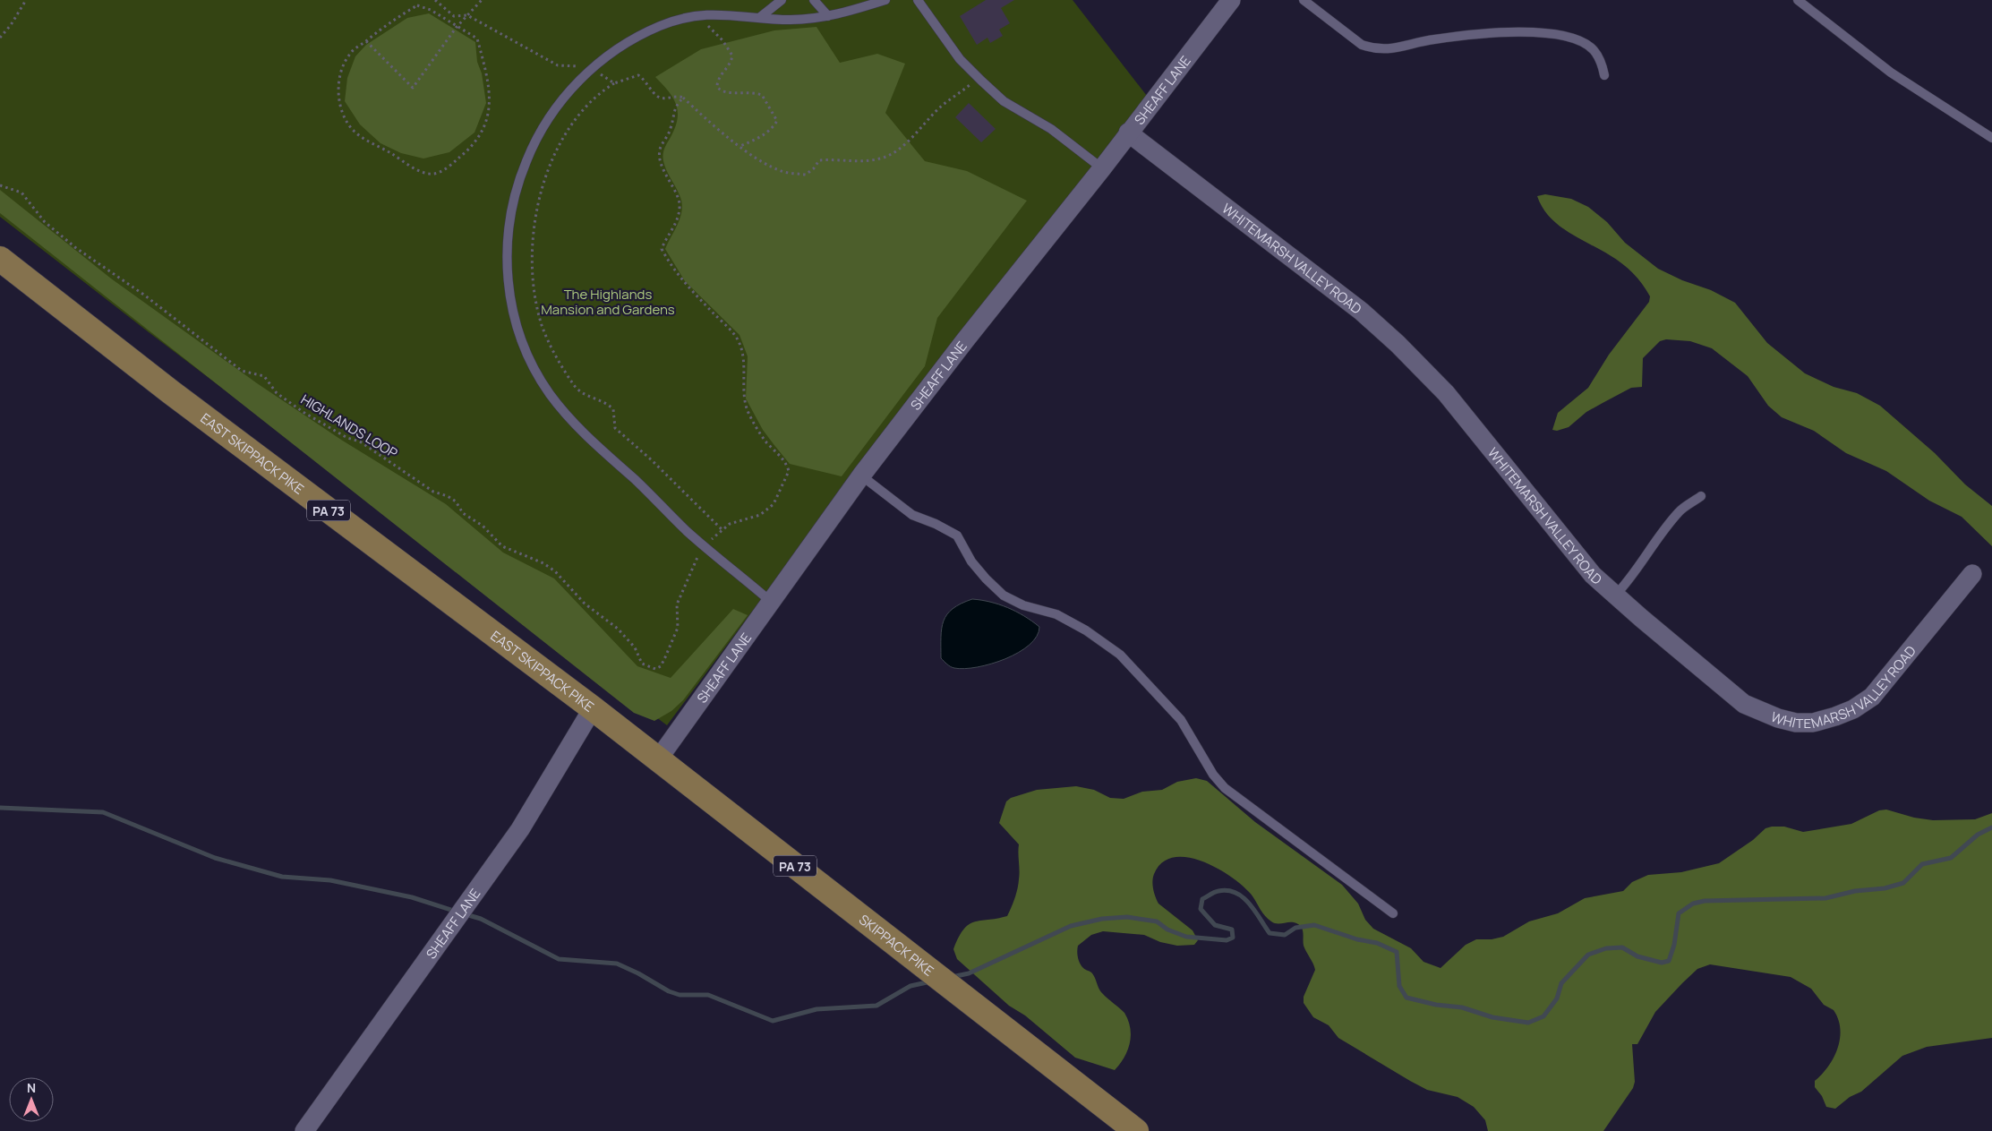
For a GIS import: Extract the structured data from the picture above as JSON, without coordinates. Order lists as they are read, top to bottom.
{
  "streets": {
    "main road": ["EAST SKIPPACK PIKE", "PA 73", "SKIPPACK PIKE"],
    "street": ["SHEAFF LANE", "WHITEMARSH VALLEY ROAD"],
    "path": ["HIGHLANDS LOOP"]
  },
  "crossings": [
    ["SHEAFF LANE", "WHITEMARSH VALLEY ROAD"],
    ["SHEAFF LANE", "EAST SKIPPACK PIKE"],
    ["SHEAFF LANE", "SKIPPACK PIKE"],
    ["EAST SKIPPACK PIKE", "SKIPPACK PIKE"]
  ],
  "parks": ["The Highlands Mansion and Gardens"],
  "north": "top"
}
